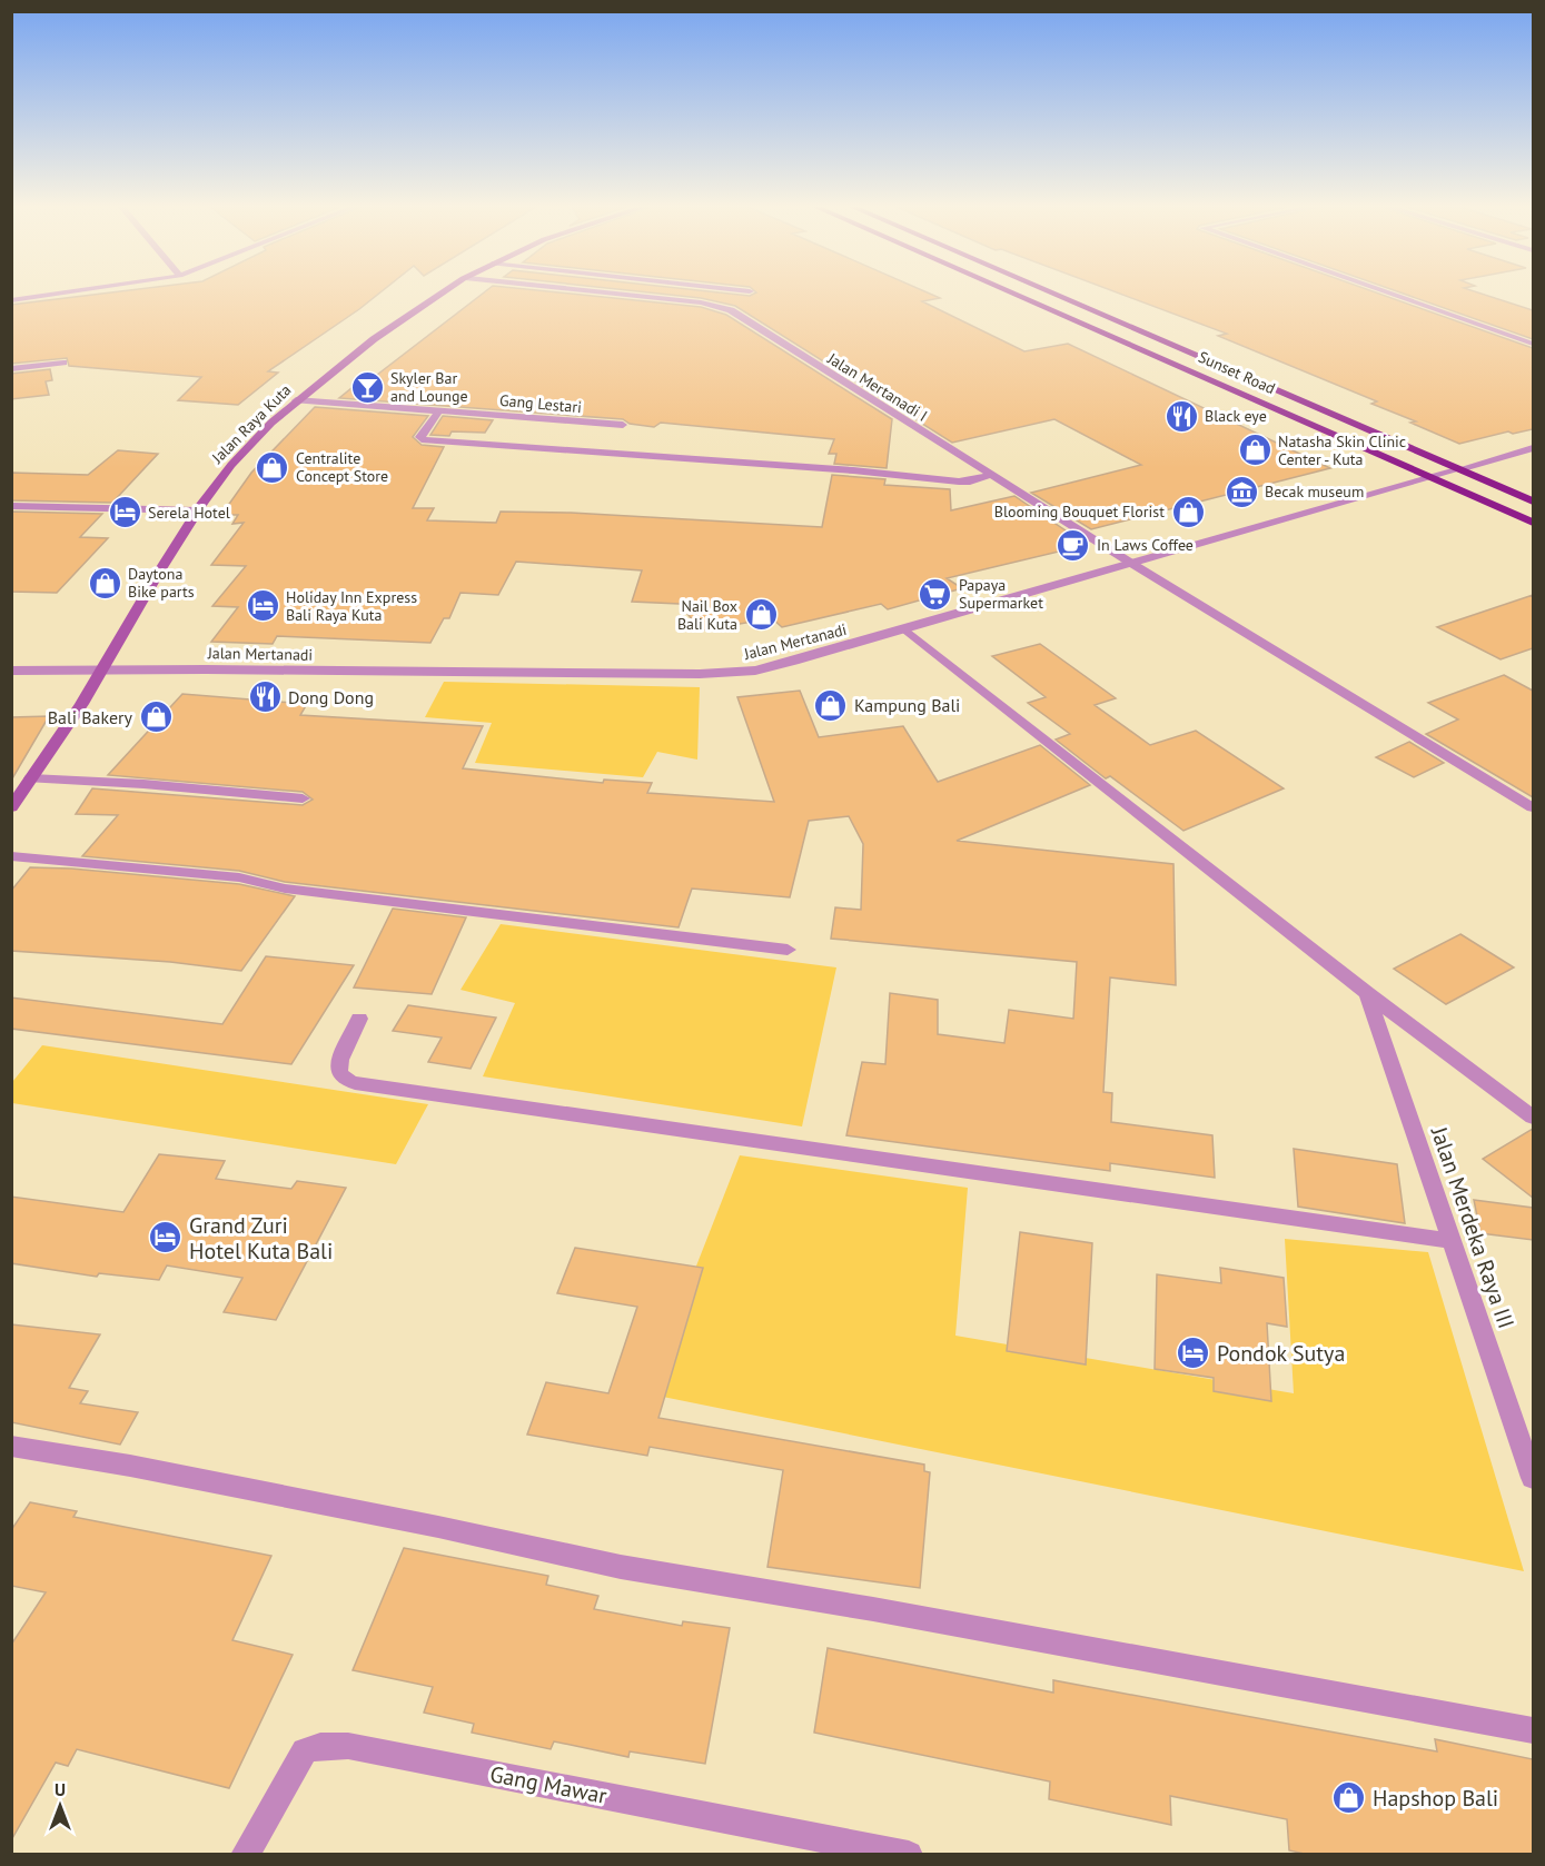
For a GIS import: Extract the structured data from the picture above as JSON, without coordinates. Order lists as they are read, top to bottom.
{
  "streets": {
    "highway": ["Sunset Road"],
    "main road": ["Jalan Raya Kuta"],
    "street": [
      "Jalan Mertanadi I",
      "Gang Lestari",
      "Jalan Mertanadi",
      "Jalan Merdeka Raya III",
      "Gang Mawar"
    ]
  },
  "crossings": [
    ["Sunset Road", "Jalan Mertanadi"],
    ["Jalan Mertanadi I", "Jalan Mertanadi"],
    ["Gang Lestari", "Jalan Raya Kuta"],
    ["Jalan Raya Kuta", "Jalan Mertanadi"]
  ],
  "places": {
    "bar": ["Skyler Bar and Lounge"],
    "restaurant": ["Black eye", "Dong Dong"],
    "shop": [
      "Natasha Skin Clinic Center - Kuta",
      "Centralite Concept Store",
      "Blooming Bouquet Florist",
      "Daytona Bike parts",
      "Nail Box Bali Kuta",
      "Kampung Bali",
      "Bali Bakery",
      "Hapshop Bali"
    ],
    "museum": ["Becak museum"],
    "hotel": [
      "Serela Hotel",
      "Holiday Inn Express Bali Raya Kuta",
      "Grand Zuri Hotel Kuta Bali",
      "Pondok Sutya"
    ],
    "cafe": ["In Laws Coffee"],
    "supermarket": ["Papaya Supermarket"]
  },
  "north": "top"
}
